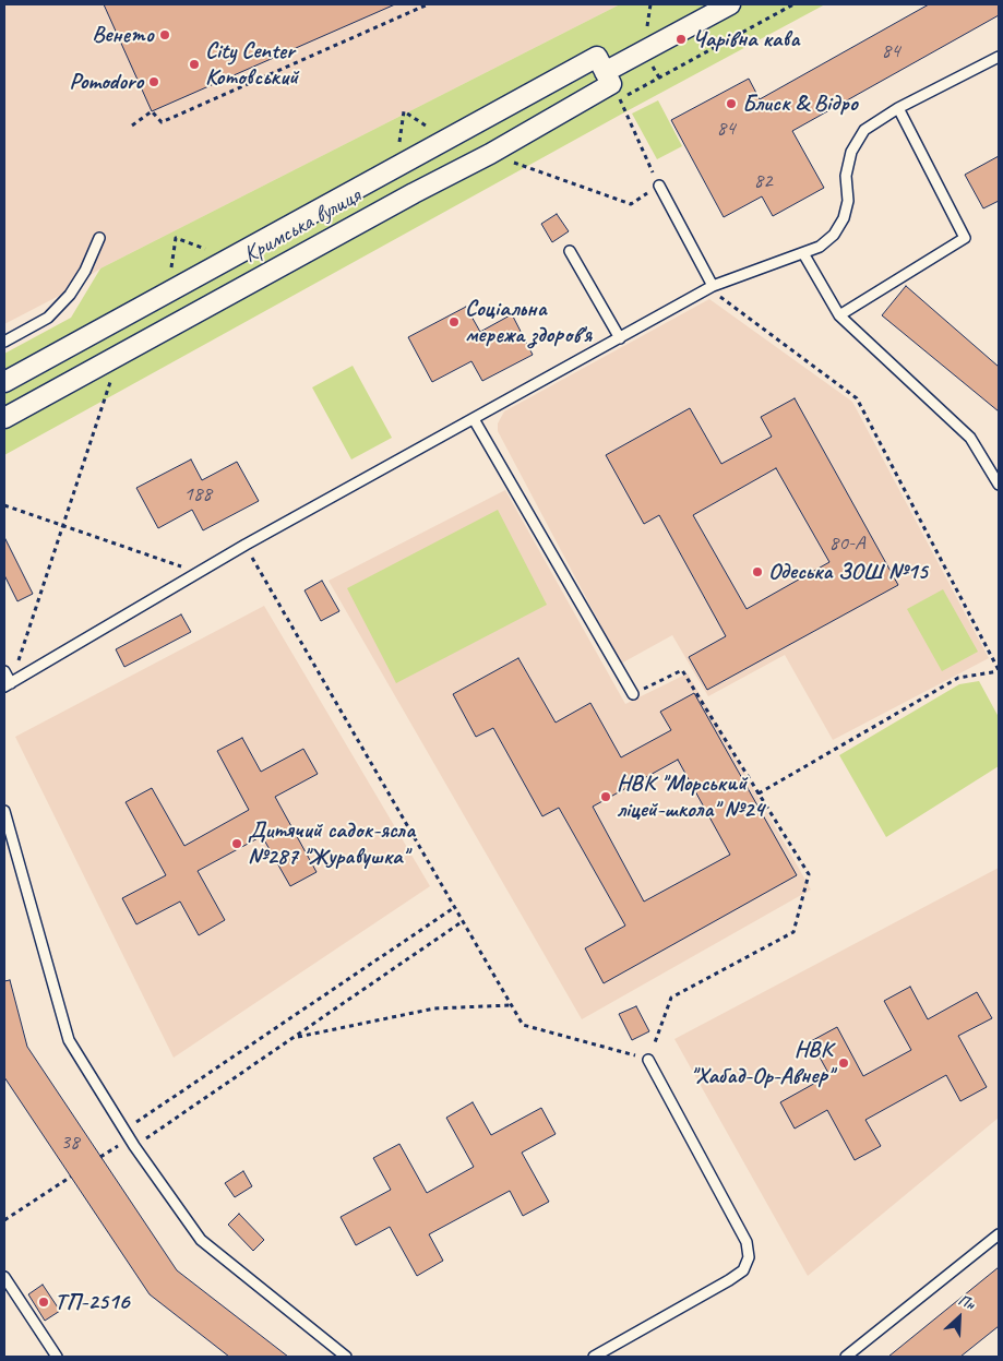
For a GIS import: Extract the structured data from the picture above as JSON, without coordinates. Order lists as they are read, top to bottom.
{
  "streets": {
    "street": ["Кримська вулиця"]
  },
  "places": [
    "Венето",
    "Чарівна кава",
    "City Center Котовський",
    "Pomodoro",
    "Блиск & Відро",
    "Соціальна мережа здоров'я",
    "Одеська ЗОШ №15",
    "НВК \"Морський ліцей-школа\" №24",
    "Дитячий садок-ясла №287 \"Журавушка\"",
    "НВК \"Хабад-Ор-Авнер\"",
    "ТП-2516"
  ],
  "house_numbers": [
    "84",
    "84",
    "82",
    "188",
    "80-А",
    "38"
  ],
  "north": "top right"
}
